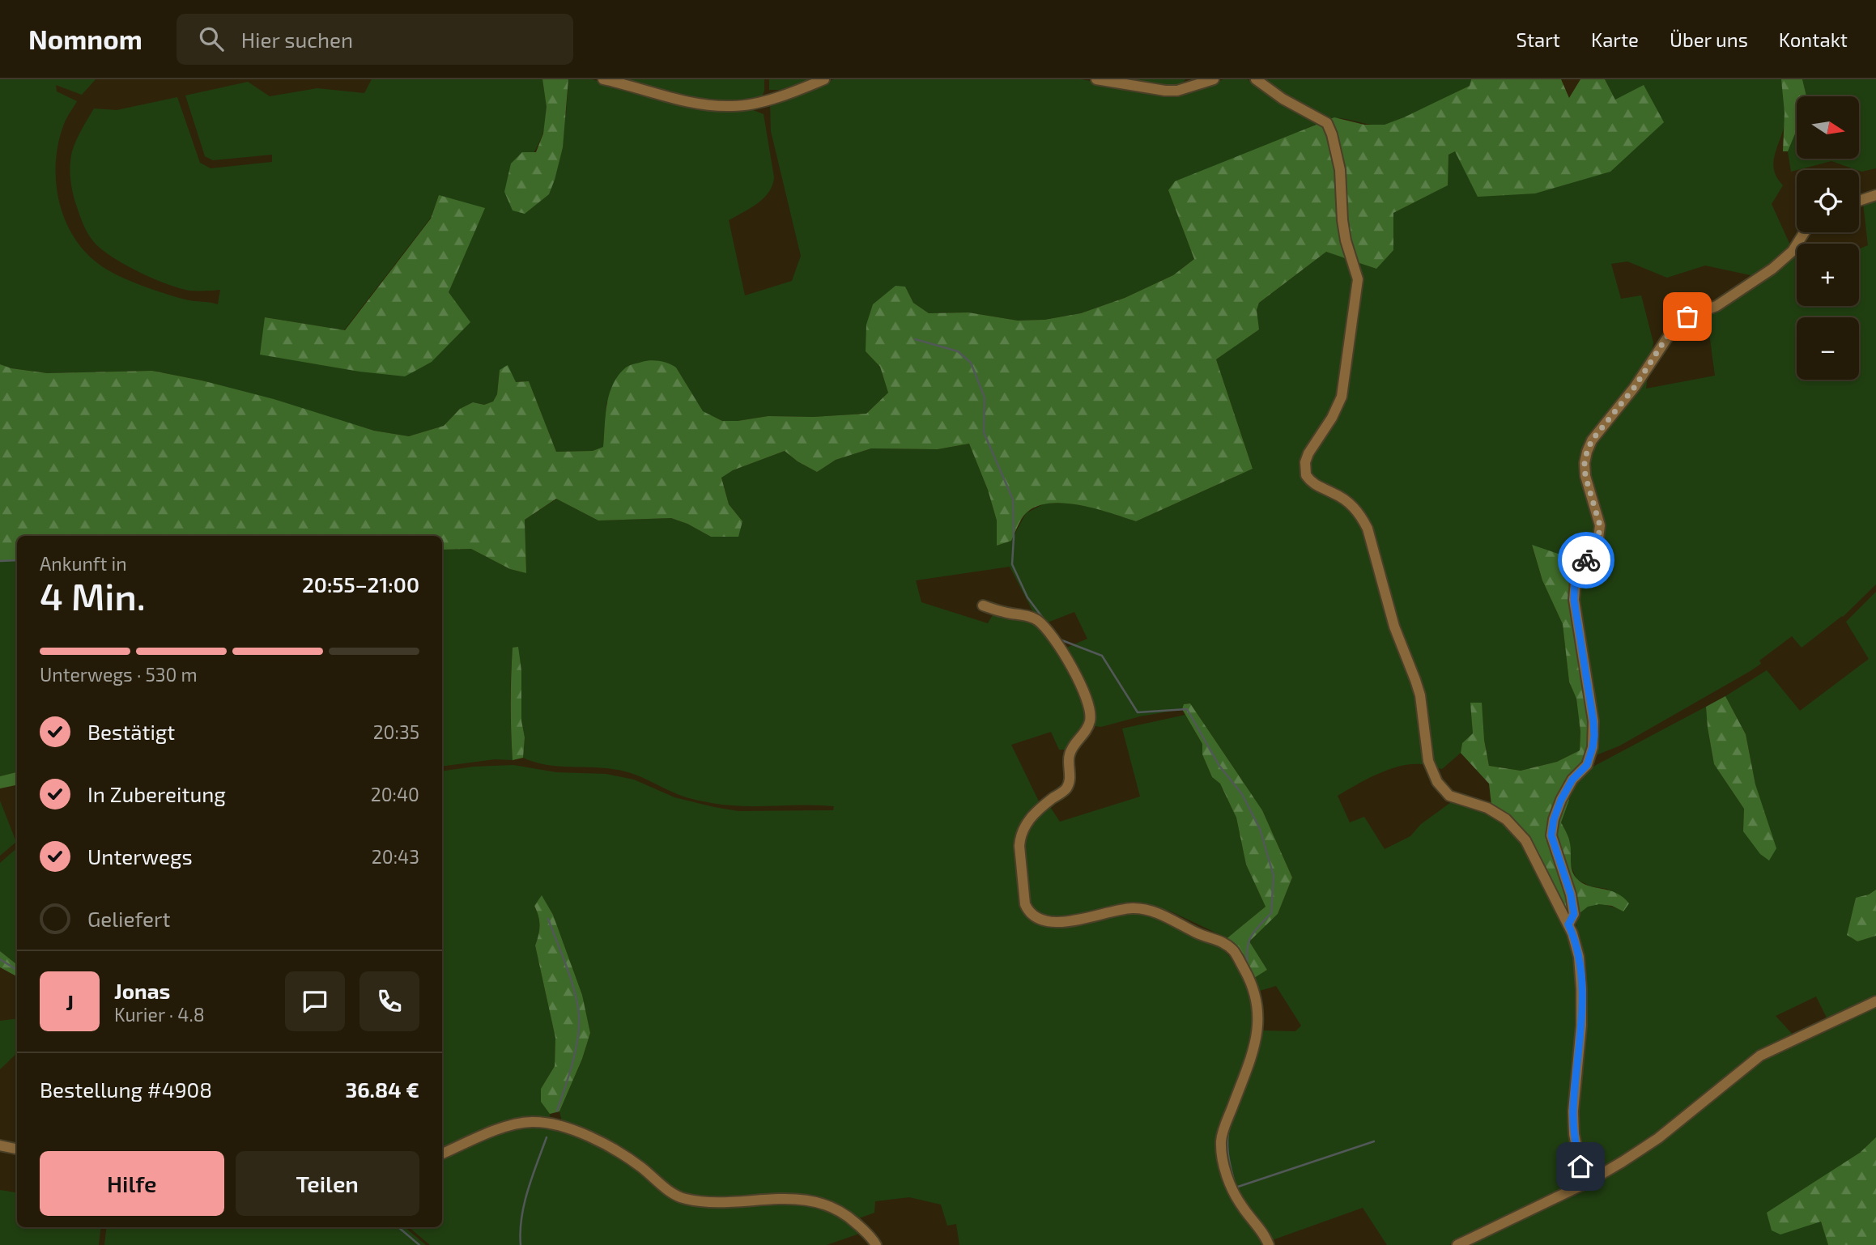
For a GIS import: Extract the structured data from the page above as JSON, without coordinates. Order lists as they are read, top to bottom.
{
  "north": "right",
  "page": {
    "header": "Nomnom",
    "search": "Hier suchen",
    "nav": [
      "Start",
      "Karte",
      "Über uns",
      "Kontakt"
    ],
    "map_buttons": ["+", "−"],
    "heading": ["4 Min.", "Ankunft in", "20:55–21:00"],
    "panel": [
      "Jonas",
      "Kurier · 4.8",
      "Bestellung #4908",
      "36.84 €"
    ],
    "bar": "Unterwegs · 530 m",
    "list": [
      ["Bestätigt", "20:35"],
      ["In Zubereitung", "20:40"],
      ["Unterwegs", "20:43"],
      "Geliefert"
    ],
    "round": "J",
    "buttons": ["Hilfe", "Teilen"]
  }
}
